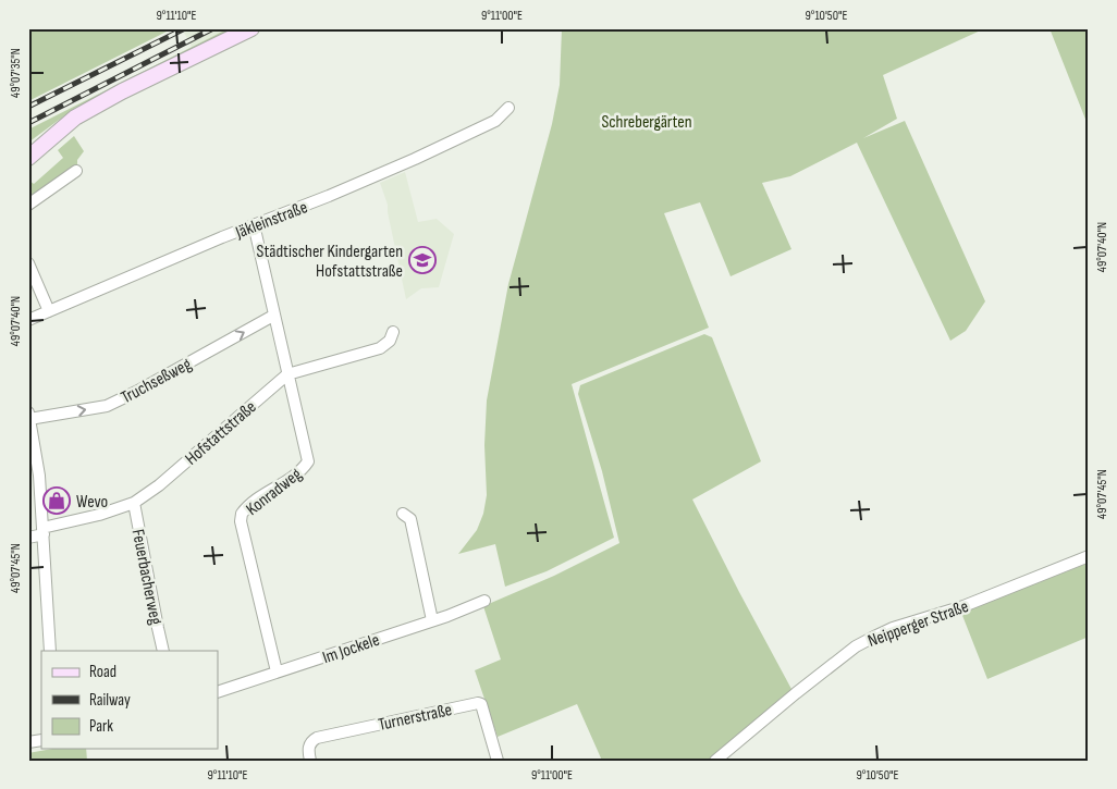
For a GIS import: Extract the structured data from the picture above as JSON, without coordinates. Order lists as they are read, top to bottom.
{
  "streets": {
    "street": [
      "Jäkleinstraße",
      "Truchseßweg",
      "Hofstattstraße",
      "Konradweg",
      "Feuerbacherweg",
      "Neipperger Straße",
      "Im Jockele",
      "Turnerstraße"
    ]
  },
  "crossings": [
    ["Hofstattstraße", "Konradweg"],
    ["Hofstattstraße", "Feuerbacherweg"],
    ["Konradweg", "Im Jockele"]
  ],
  "one_way": ["Truchseßweg"],
  "parks": ["Schrebergärten"],
  "places": {
    "school or university": ["Städtischer Kindergarten Hofstattstraße"],
    "shop": ["Wevo"]
  },
  "legend": ["Road", "Railway", "Park"],
  "coordinates": [
    "9°11'10\"E",
    "9°11'00\"E",
    "9°10'50\"E",
    "49°07'35\"N",
    "49°07'40\"N",
    "49°07'45\"N"
  ]
}
